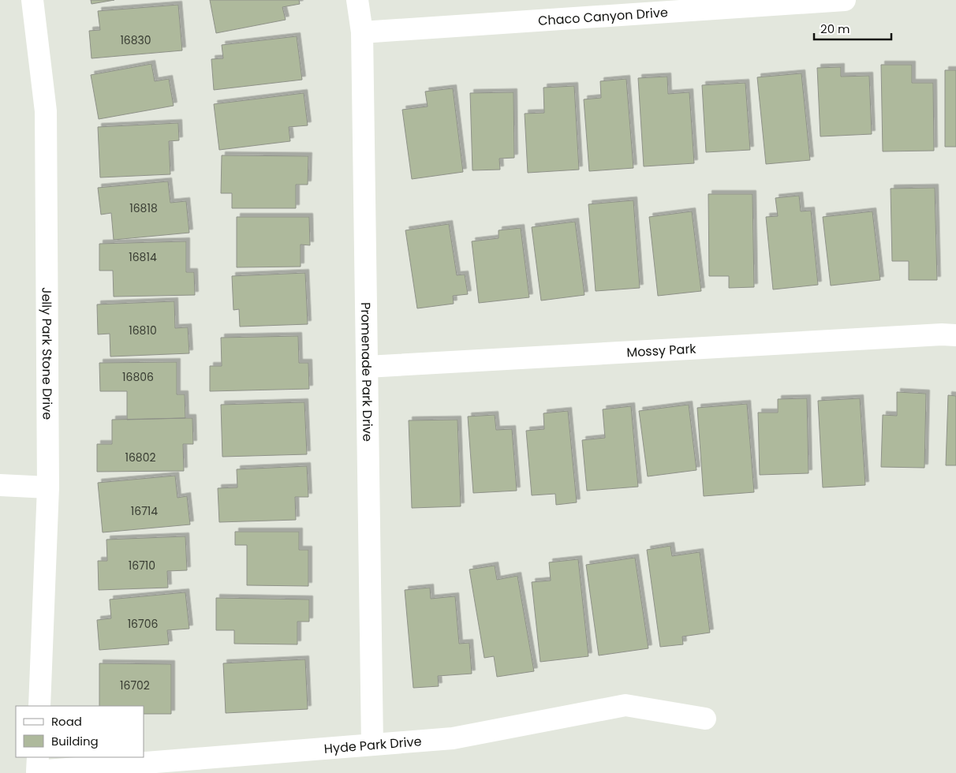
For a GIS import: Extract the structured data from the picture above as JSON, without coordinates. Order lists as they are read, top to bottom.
{
  "streets": {
    "street": [
      "Chaco Canyon Drive",
      "Mossy Park",
      "Jelly Park Stone Drive",
      "Promenade Park Drive",
      "Hyde Park Drive"
    ]
  },
  "crossings": [
    ["Chaco Canyon Drive", "Promenade Park Drive"],
    ["Mossy Park", "Promenade Park Drive"],
    ["Promenade Park Drive", "Hyde Park Drive"]
  ],
  "house_numbers": [
    "16830",
    "16818",
    "16814",
    "16810",
    "16806",
    "16802",
    "16714",
    "16710",
    "16706",
    "16702"
  ],
  "legend": ["Road", "Building"],
  "scale_bar": "20 m"
}
